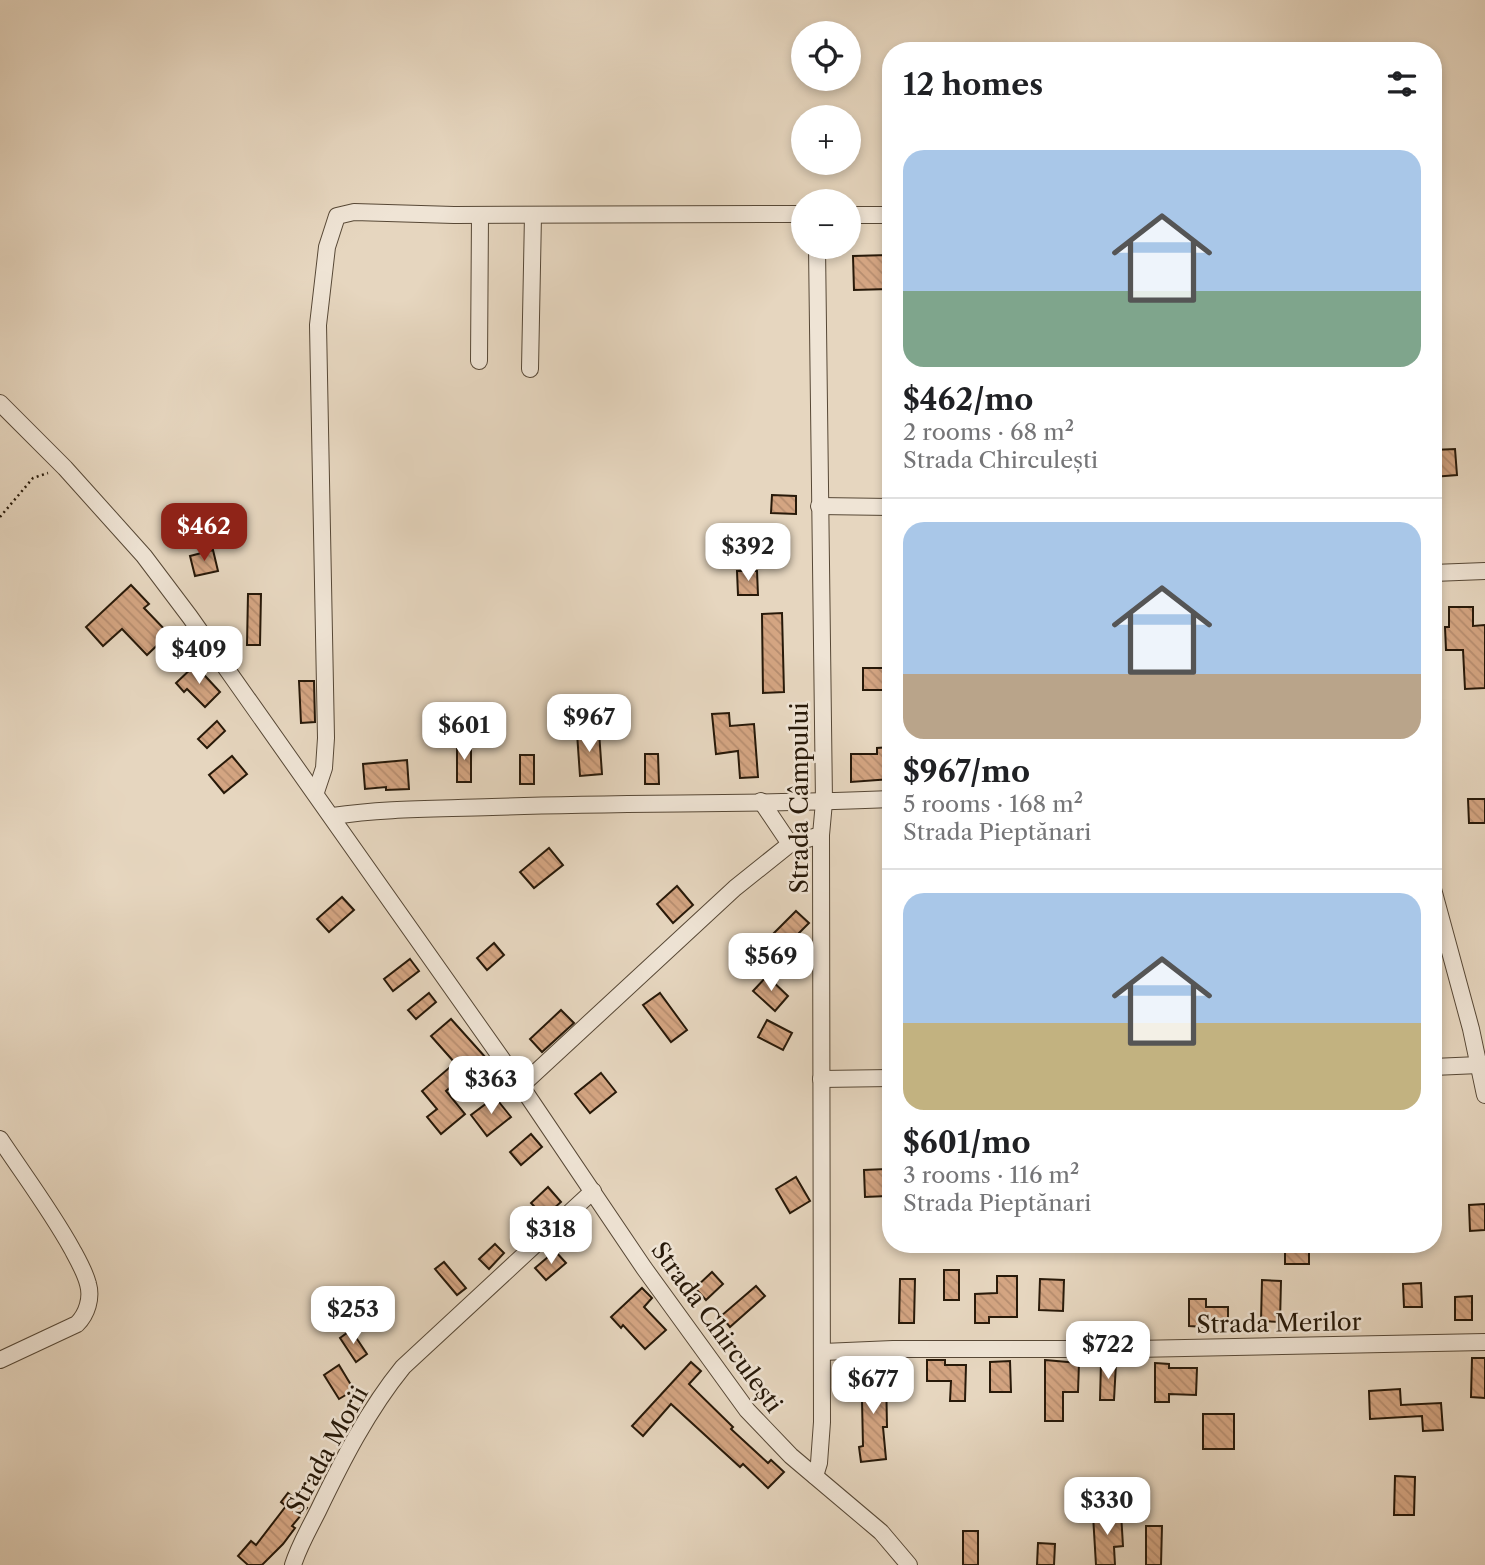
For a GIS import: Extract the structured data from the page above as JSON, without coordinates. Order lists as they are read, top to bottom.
{
  "streets": {
    "street": [
      "Strada Câmpului",
      "Strada Merilor",
      "Strada Chirculești",
      "Strada Morii"
    ]
  },
  "crossings": [
    ["Strada Câmpului", "Strada Merilor"],
    ["Strada Câmpului", "Strada Chirculești"],
    ["Strada Chirculești", "Strada Morii"]
  ],
  "page": {
    "map_buttons": ["+", "−"],
    "heading": "12 homes",
    "list": [
      {
        "name": "$462/mo",
        "note": "2 rooms · 68 m² · Strada Chirculești"
      },
      {
        "name": "$967/mo",
        "note": "5 rooms · 168 m² · Strada Pieptănari"
      },
      {
        "name": "$601/mo",
        "note": "3 rooms · 116 m² · Strada Pieptănari"
      }
    ],
    "price": [
      "$462",
      "$392",
      "$409",
      "$967",
      "$601",
      "$569",
      "$363",
      "$318",
      "$253",
      "$722",
      "$677",
      "$330"
    ]
  }
}
